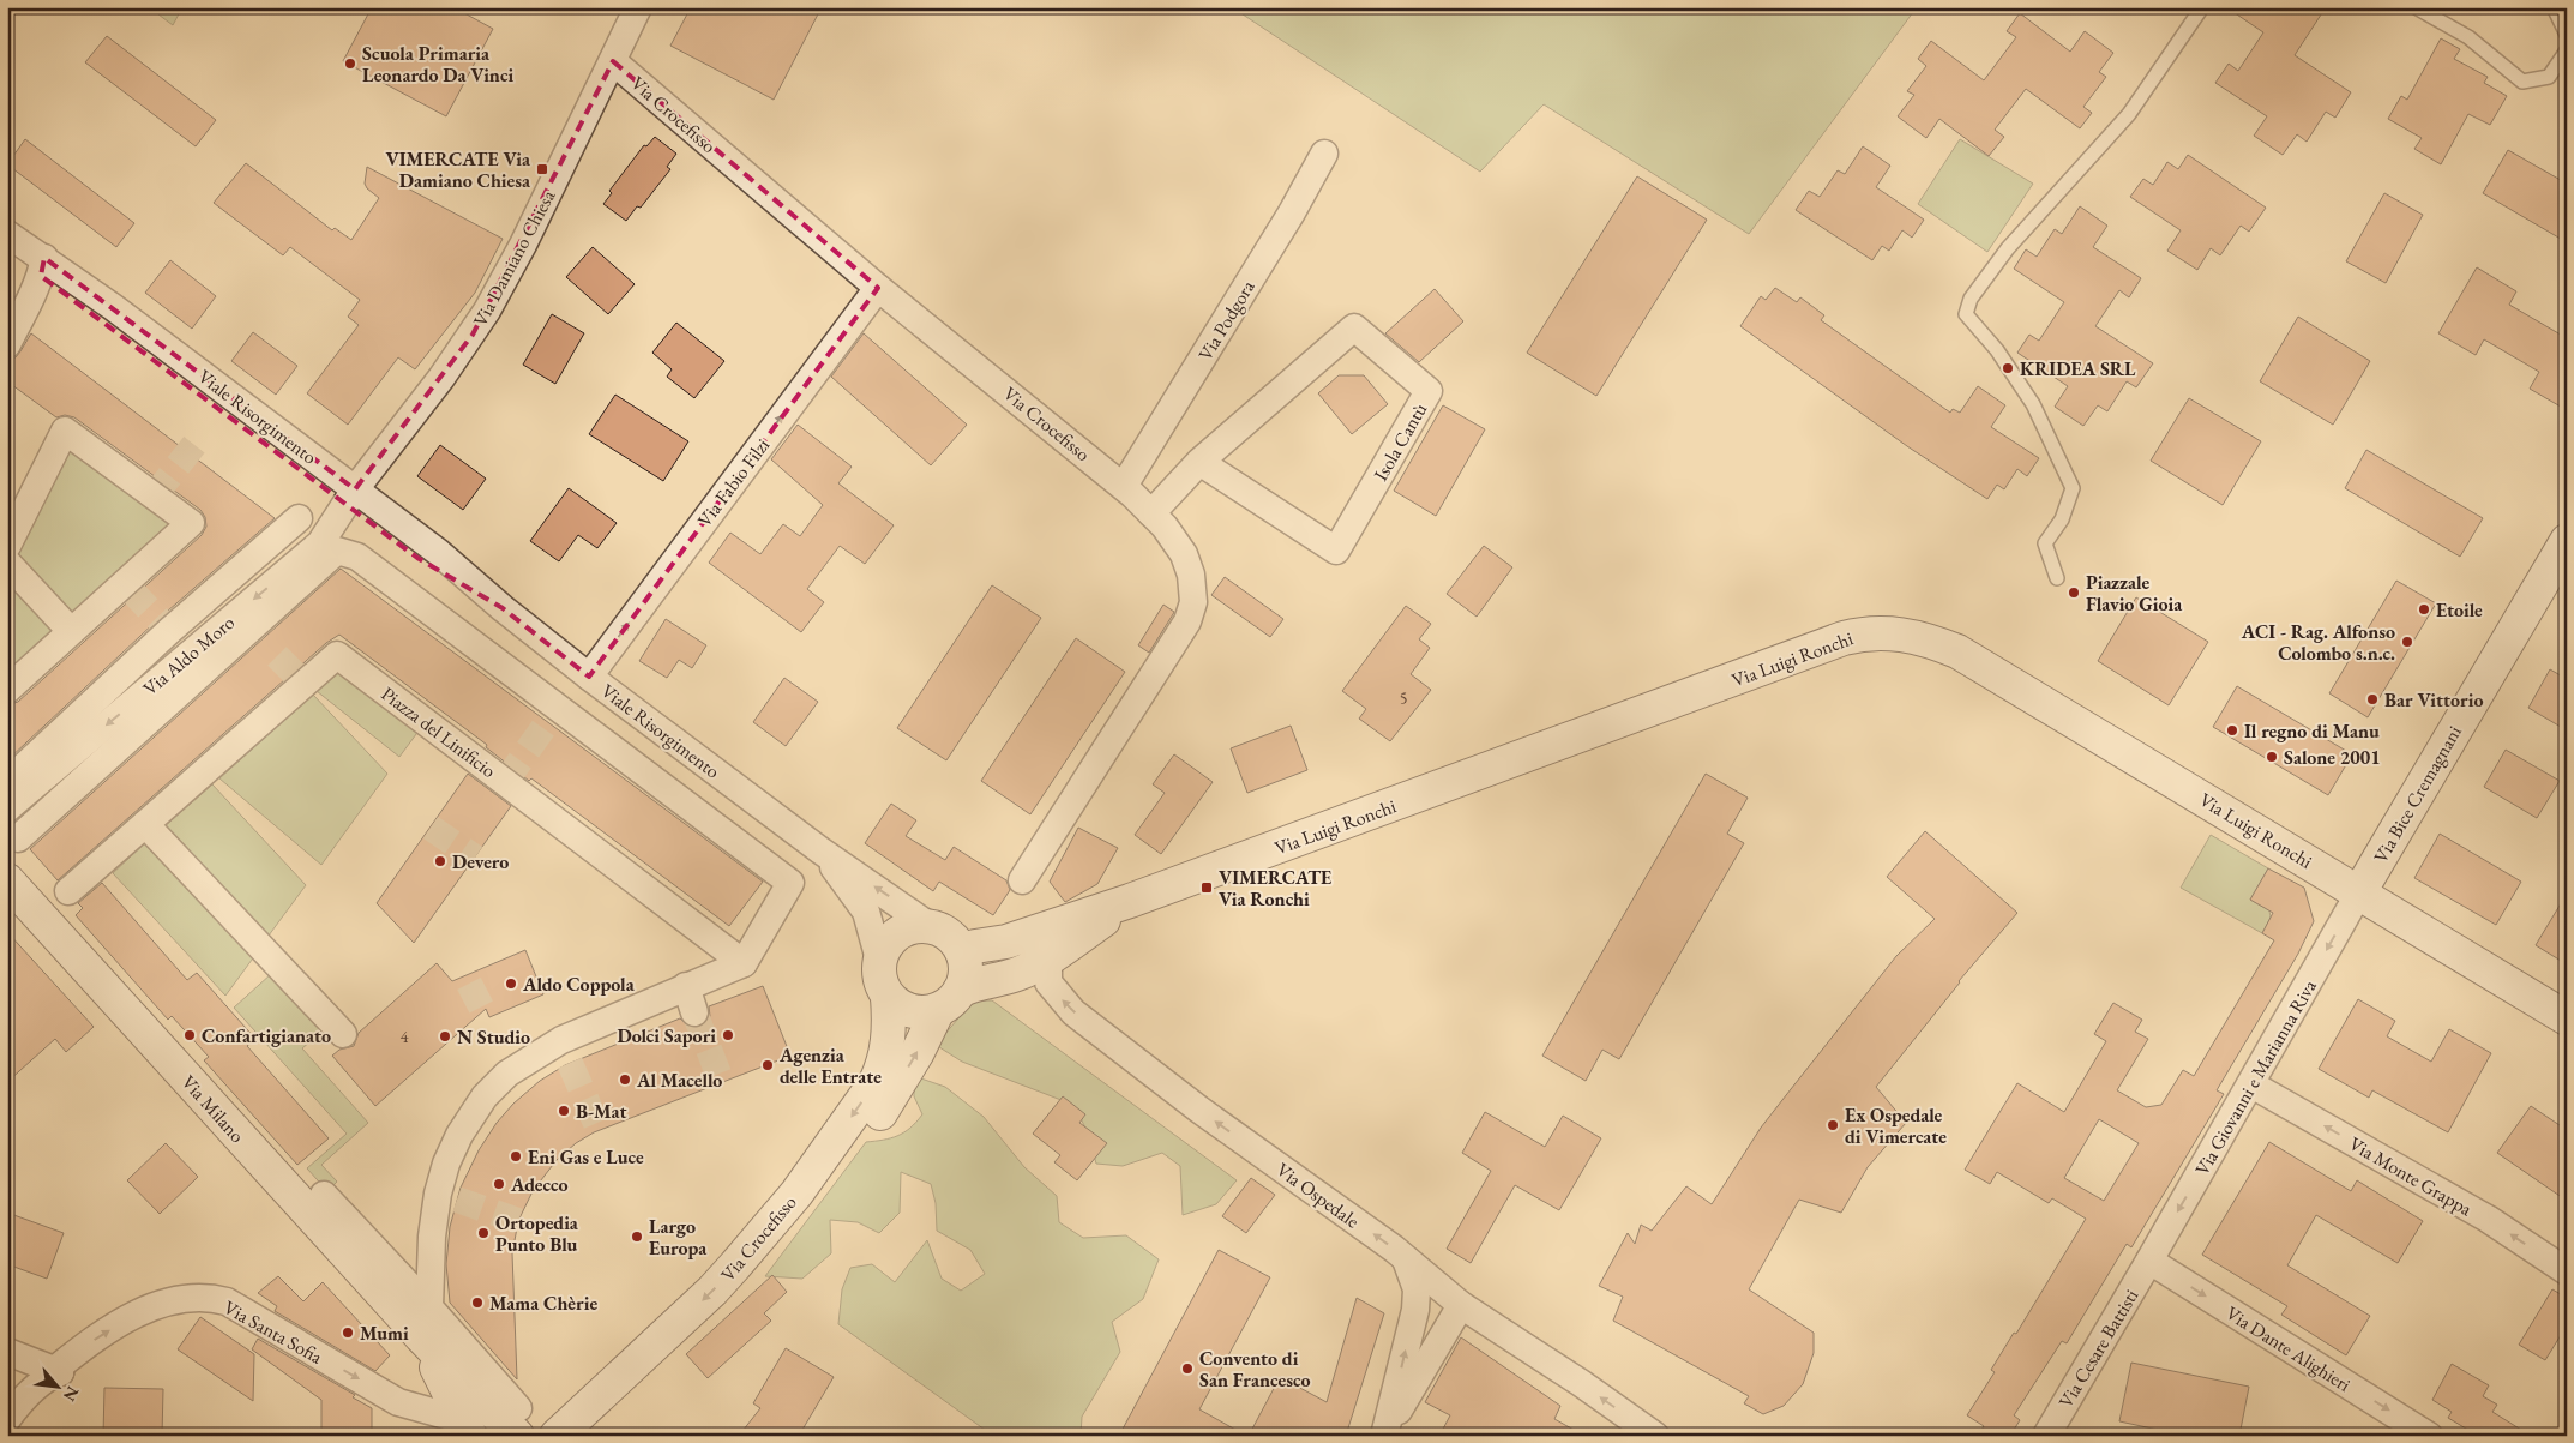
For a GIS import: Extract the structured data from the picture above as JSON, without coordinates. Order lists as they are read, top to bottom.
{
  "streets": {
    "street": [
      "Via Crocefisso",
      "Via Damiano Chiesa",
      "Via Podgora",
      "Viale Risorgimento",
      "Isola Cantù",
      "Via Fabio Filzi",
      "Via Aldo Moro",
      "Via Luigi Ronchi",
      "Piazza del Linificio",
      "Via Bice Cremagnani",
      "Via Giovanni e Marianna Riva",
      "Via Milano",
      "Via Monte Grappa",
      "Via Ospedale",
      "Via Santa Sofia",
      "Via Cesare Battisti",
      "Via Dante Alighieri"
    ]
  },
  "crossings": [
    ["Via Crocefisso", "Via Damiano Chiesa"],
    ["Via Crocefisso", "Via Podgora"],
    ["Via Crocefisso", "Viale Risorgimento"],
    ["Via Crocefisso", "Isola Cantù"],
    ["Via Crocefisso", "Via Fabio Filzi"],
    ["Via Crocefisso", "Via Luigi Ronchi"],
    ["Via Damiano Chiesa", "Viale Risorgimento"],
    ["Via Damiano Chiesa", "Via Aldo Moro"],
    ["Viale Risorgimento", "Via Fabio Filzi"],
    ["Viale Risorgimento", "Via Aldo Moro"],
    ["Viale Risorgimento", "Via Luigi Ronchi"],
    ["Via Luigi Ronchi", "Via Bice Cremagnani"],
    ["Via Luigi Ronchi", "Via Giovanni e Marianna Riva"],
    ["Via Luigi Ronchi", "Via Ospedale"],
    ["Via Bice Cremagnani", "Via Giovanni e Marianna Riva"],
    ["Via Giovanni e Marianna Riva", "Via Monte Grappa"],
    ["Via Giovanni e Marianna Riva", "Via Cesare Battisti"],
    ["Via Giovanni e Marianna Riva", "Via Dante Alighieri"],
    ["Via Milano", "Via Santa Sofia"],
    ["Via Cesare Battisti", "Via Dante Alighieri"]
  ],
  "one_way": [
    "Via Fabio Filzi",
    "Via Giovanni e Marianna Riva",
    "Via Monte Grappa",
    "Via Ospedale",
    "Via Santa Sofia",
    "Via Dante Alighieri"
  ],
  "places": {
    "other": [
      "Scuola Primaria Leonardo Da Vinci",
      "KRIDEA SRL",
      "Piazzale Flavio Gioia",
      "Etoile",
      "ACI - Rag. Alfonso Colombo s.n.c.",
      "Bar Vittorio",
      "Il regno di Manu",
      "Salone 2001",
      "Devero",
      "Aldo Coppola",
      "Confartigianato",
      "Dolci Sapori",
      "N Studio",
      "Agenzia delle Entrate",
      "Al Macello",
      "B-Mat",
      "Ex Ospedale di Vimercate",
      "Eni Gas e Luce",
      "Adecco",
      "Ortopedia Punto Blu",
      "Largo Europa",
      "Mama Chèrie",
      "Mumi",
      "Convento di San Francesco"
    ],
    "transit": ["VIMERCATE Via Damiano Chiesa", "VIMERCATE Via Ronchi"]
  },
  "house_numbers": ["5", "4"],
  "north": "bottom right"
}
